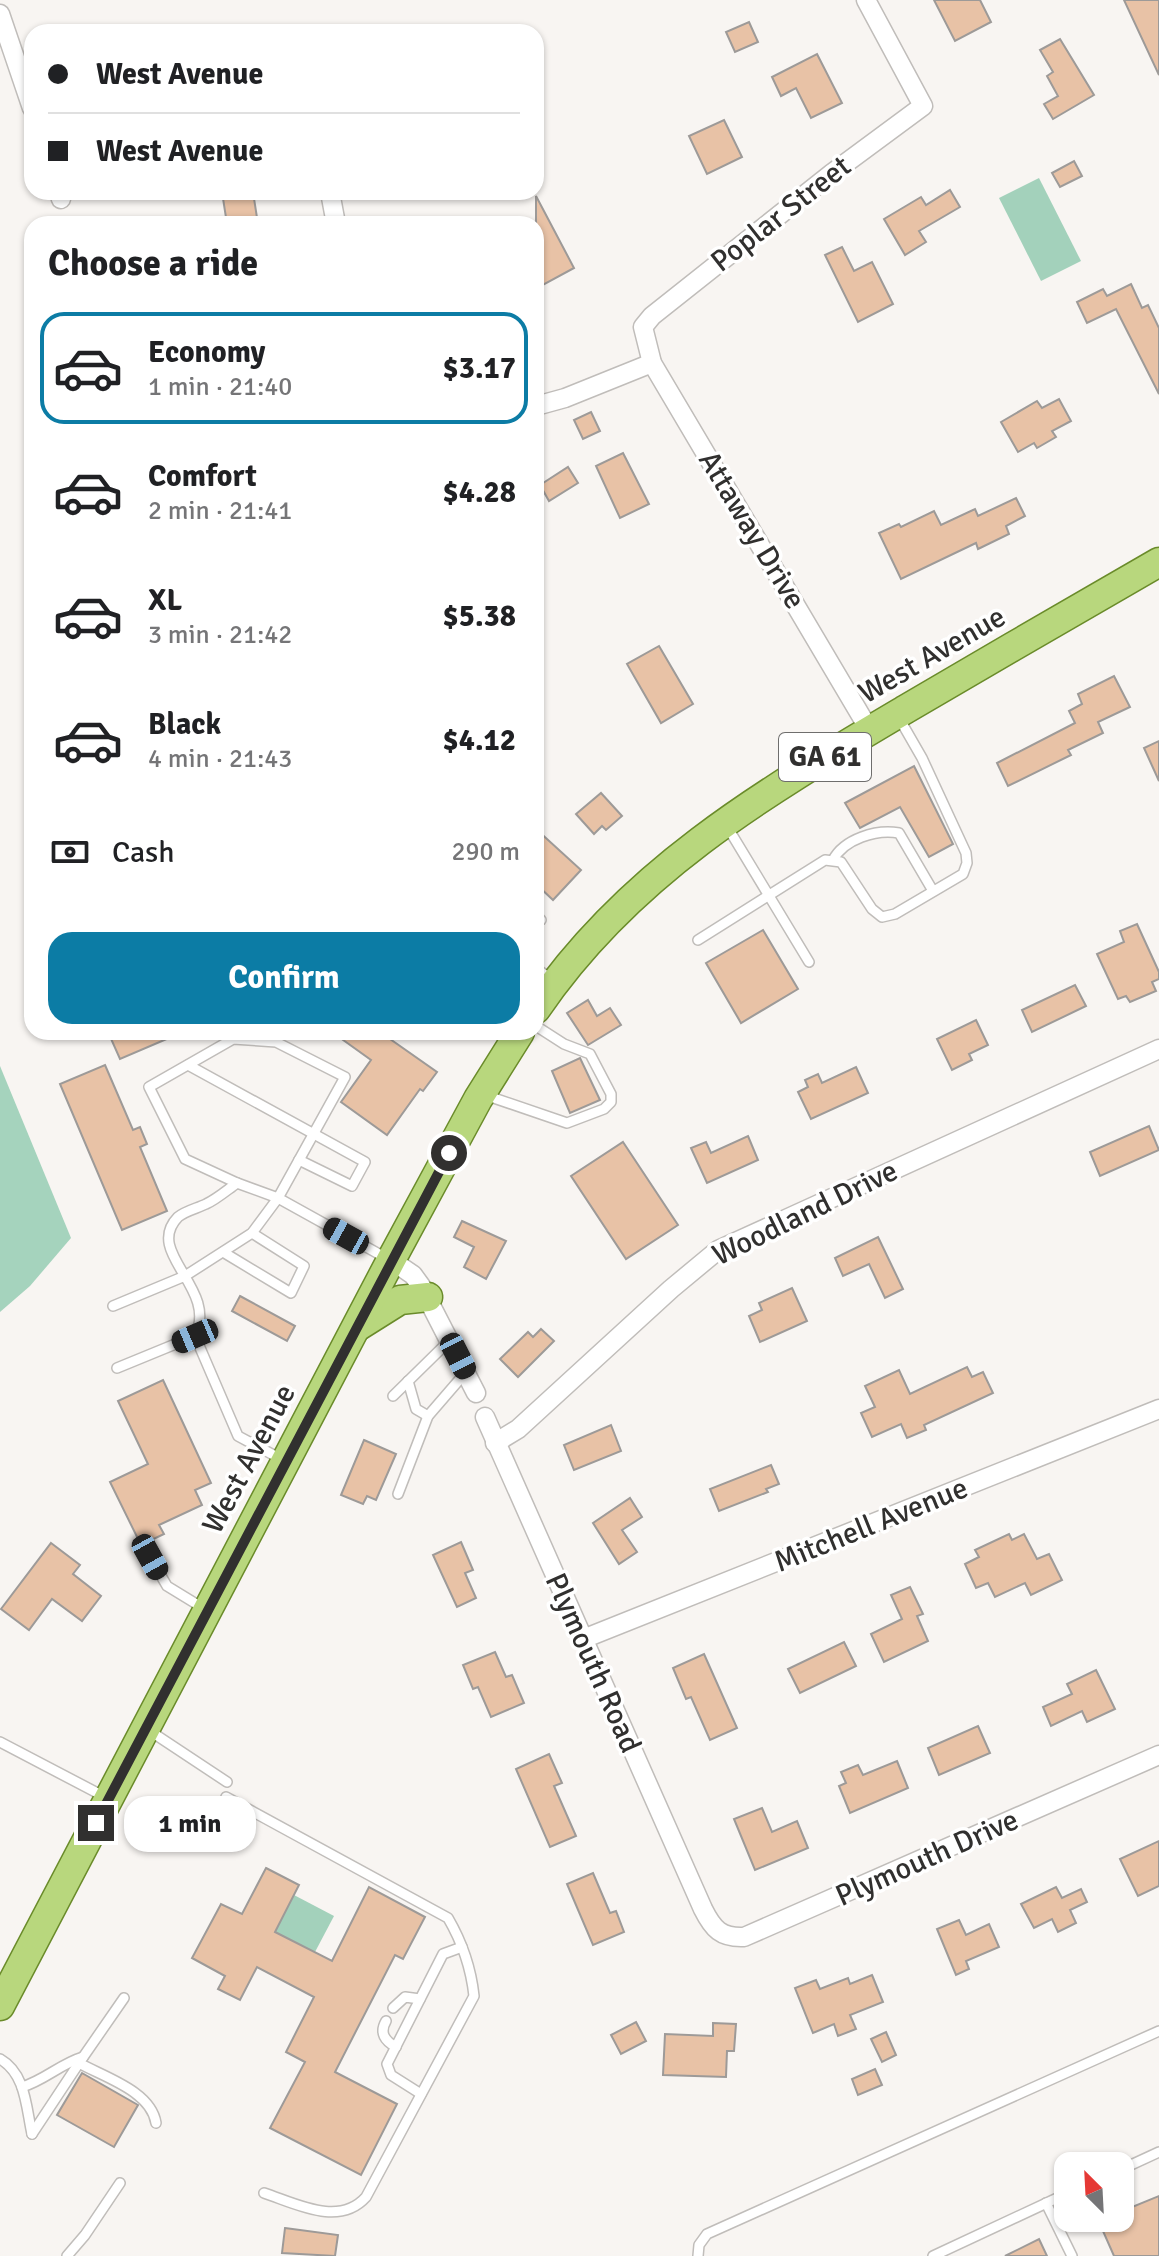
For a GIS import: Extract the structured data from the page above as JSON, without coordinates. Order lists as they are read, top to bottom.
{
  "streets": {
    "main road": ["West Avenue", "GA 61"],
    "street": [
      "Poplar Street",
      "Attaway Drive",
      "Woodland Drive",
      "Mitchell Avenue",
      "Plymouth Road",
      "Plymouth Drive"
    ]
  },
  "crossings": [
    ["Poplar Street", "Attaway Drive"],
    ["Attaway Drive", "West Avenue"],
    ["Woodland Drive", "Plymouth Road"],
    ["Mitchell Avenue", "Plymouth Road"],
    ["Plymouth Road", "Plymouth Drive"]
  ],
  "north": "top left",
  "page": {
    "banner": ["West Avenue", "West Avenue"],
    "heading": "Choose a ride",
    "list": [
      {
        "name": "Economy",
        "note": "1 min · 21:40",
        "value": "$3.17"
      },
      {
        "name": "Comfort",
        "note": "2 min · 21:41",
        "value": "$4.28"
      },
      {
        "name": "XL",
        "note": "3 min · 21:42",
        "value": "$5.38"
      },
      {
        "name": "Black",
        "note": "4 min · 21:43",
        "value": "$4.12"
      }
    ],
    "pay": ["Cash", "290 m"],
    "buttons": "Confirm",
    "bubble": "1 min"
  }
}
